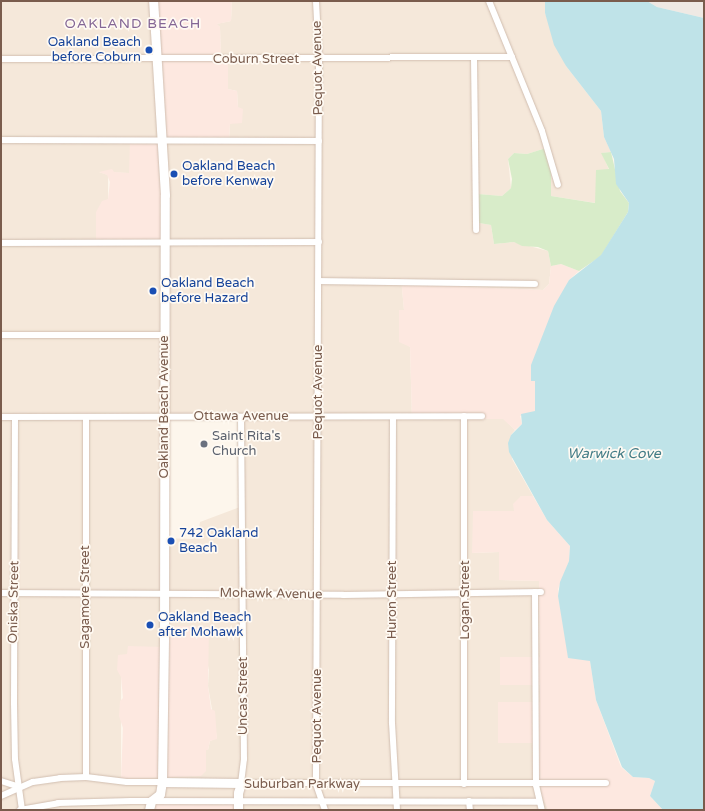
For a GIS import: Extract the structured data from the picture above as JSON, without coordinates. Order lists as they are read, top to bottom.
{
  "streets": {
    "street": [
      "Coburn Street",
      "Pequot Avenue",
      "Oakland Beach Avenue",
      "Ottawa Avenue",
      "Mohawk Avenue",
      "Sagamore Street",
      "Huron Street",
      "Logan Street",
      "Oniska Street",
      "Uncas Street",
      "Suburban Parkway"
    ]
  },
  "crossings": [
    ["Coburn Street", "Pequot Avenue"],
    ["Coburn Street", "Oakland Beach Avenue"],
    ["Pequot Avenue", "Ottawa Avenue"],
    ["Pequot Avenue", "Mohawk Avenue"],
    ["Pequot Avenue", "Suburban Parkway"],
    ["Oakland Beach Avenue", "Ottawa Avenue"],
    ["Oakland Beach Avenue", "Mohawk Avenue"],
    ["Oakland Beach Avenue", "Suburban Parkway"],
    ["Ottawa Avenue", "Sagamore Street"],
    ["Ottawa Avenue", "Huron Street"],
    ["Ottawa Avenue", "Logan Street"],
    ["Ottawa Avenue", "Oniska Street"],
    ["Ottawa Avenue", "Uncas Street"],
    ["Mohawk Avenue", "Sagamore Street"],
    ["Mohawk Avenue", "Huron Street"],
    ["Mohawk Avenue", "Logan Street"],
    ["Mohawk Avenue", "Oniska Street"],
    ["Mohawk Avenue", "Uncas Street"],
    ["Mohawk Avenue", "Suburban Parkway"],
    ["Sagamore Street", "Suburban Parkway"],
    ["Huron Street", "Suburban Parkway"],
    ["Logan Street", "Suburban Parkway"],
    ["Oniska Street", "Suburban Parkway"],
    ["Uncas Street", "Suburban Parkway"]
  ],
  "districts": ["OAKLAND BEACH"],
  "water": ["Warwick Cove"],
  "places": [
    "Oakland Beach before Coburn",
    "Oakland Beach before Kenway",
    "Oakland Beach before Hazard",
    "Saint Rita's Church",
    "742 Oakland Beach",
    "Oakland Beach after Mohawk"
  ]
}
